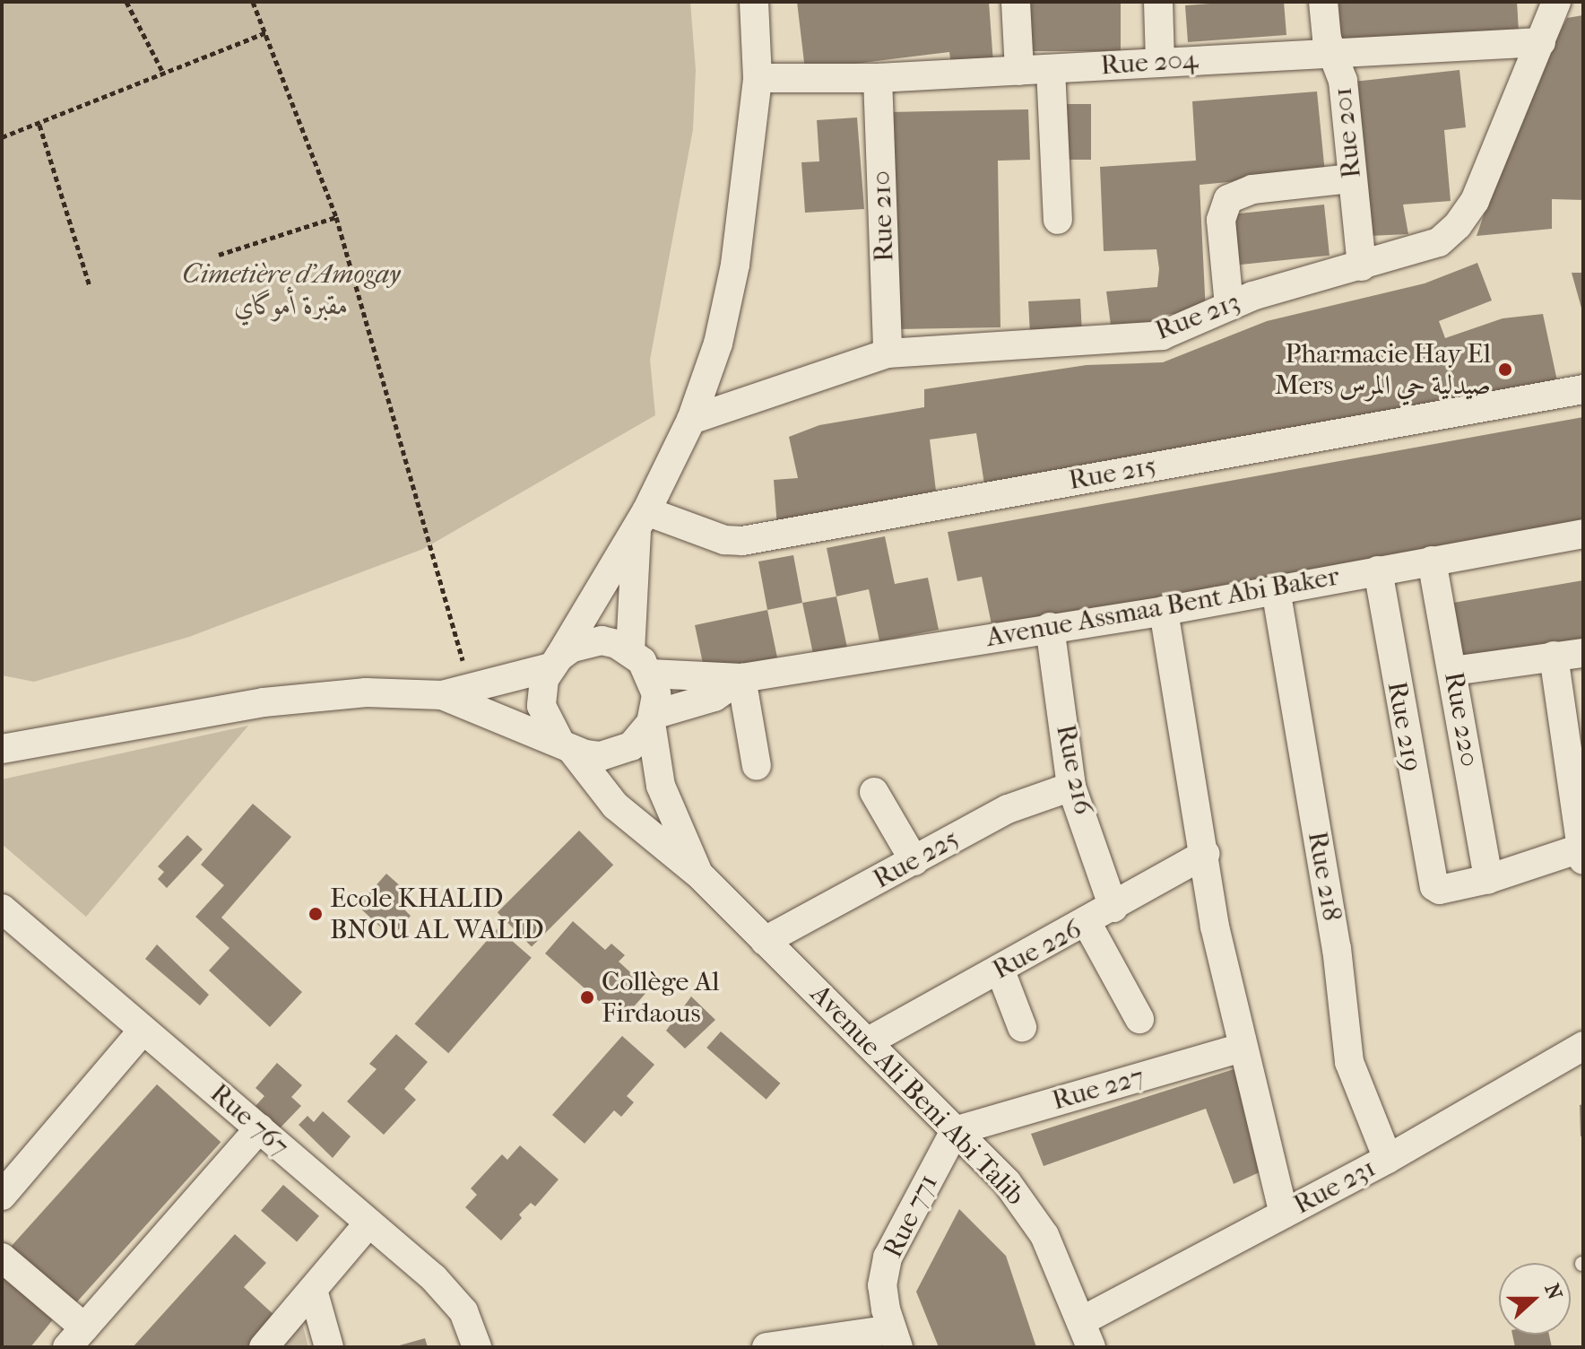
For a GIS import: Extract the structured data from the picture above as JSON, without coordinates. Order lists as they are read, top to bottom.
{
  "streets": {
    "street": [
      "Rue 204",
      "Rue 201",
      "Rue 210",
      "Rue 213",
      "Rue 215",
      "Avenue Assmaa Bent Abi Baker",
      "Rue 220",
      "Rue 219",
      "Rue 216",
      "Rue 225",
      "Rue 218",
      "Rue 226",
      "Rue 227",
      "Avenue Ali Beni Abi Talib",
      "Rue 767",
      "Rue 231",
      "Rue 771"
    ]
  },
  "crossings": [
    ["Rue 204", "Rue 201"],
    ["Rue 204", "Rue 210"],
    ["Rue 204", "Rue 213"],
    ["Rue 201", "Rue 213"],
    ["Rue 210", "Rue 213"],
    ["Avenue Assmaa Bent Abi Baker", "Rue 220"],
    ["Avenue Assmaa Bent Abi Baker", "Rue 219"],
    ["Avenue Assmaa Bent Abi Baker", "Rue 216"],
    ["Avenue Assmaa Bent Abi Baker", "Rue 218"],
    ["Avenue Assmaa Bent Abi Baker", "Avenue Ali Beni Abi Talib"],
    ["Rue 220", "Rue 219"],
    ["Rue 216", "Rue 225"],
    ["Rue 216", "Rue 226"],
    ["Rue 225", "Avenue Ali Beni Abi Talib"],
    ["Rue 218", "Rue 231"],
    ["Rue 226", "Avenue Ali Beni Abi Talib"],
    ["Rue 227", "Avenue Ali Beni Abi Talib"],
    ["Rue 227", "Rue 771"],
    ["Avenue Ali Beni Abi Talib", "Rue 231"],
    ["Avenue Ali Beni Abi Talib", "Rue 771"]
  ],
  "parks": ["Cimetière d'Amogay مقبرة أموگاي"],
  "places": ["Pharmacie Hay El Mers صيدلية حي المرس", "Ecole KHALID BNOU AL WALID", "Collège Al Firdaous"],
  "north": "right"
}
